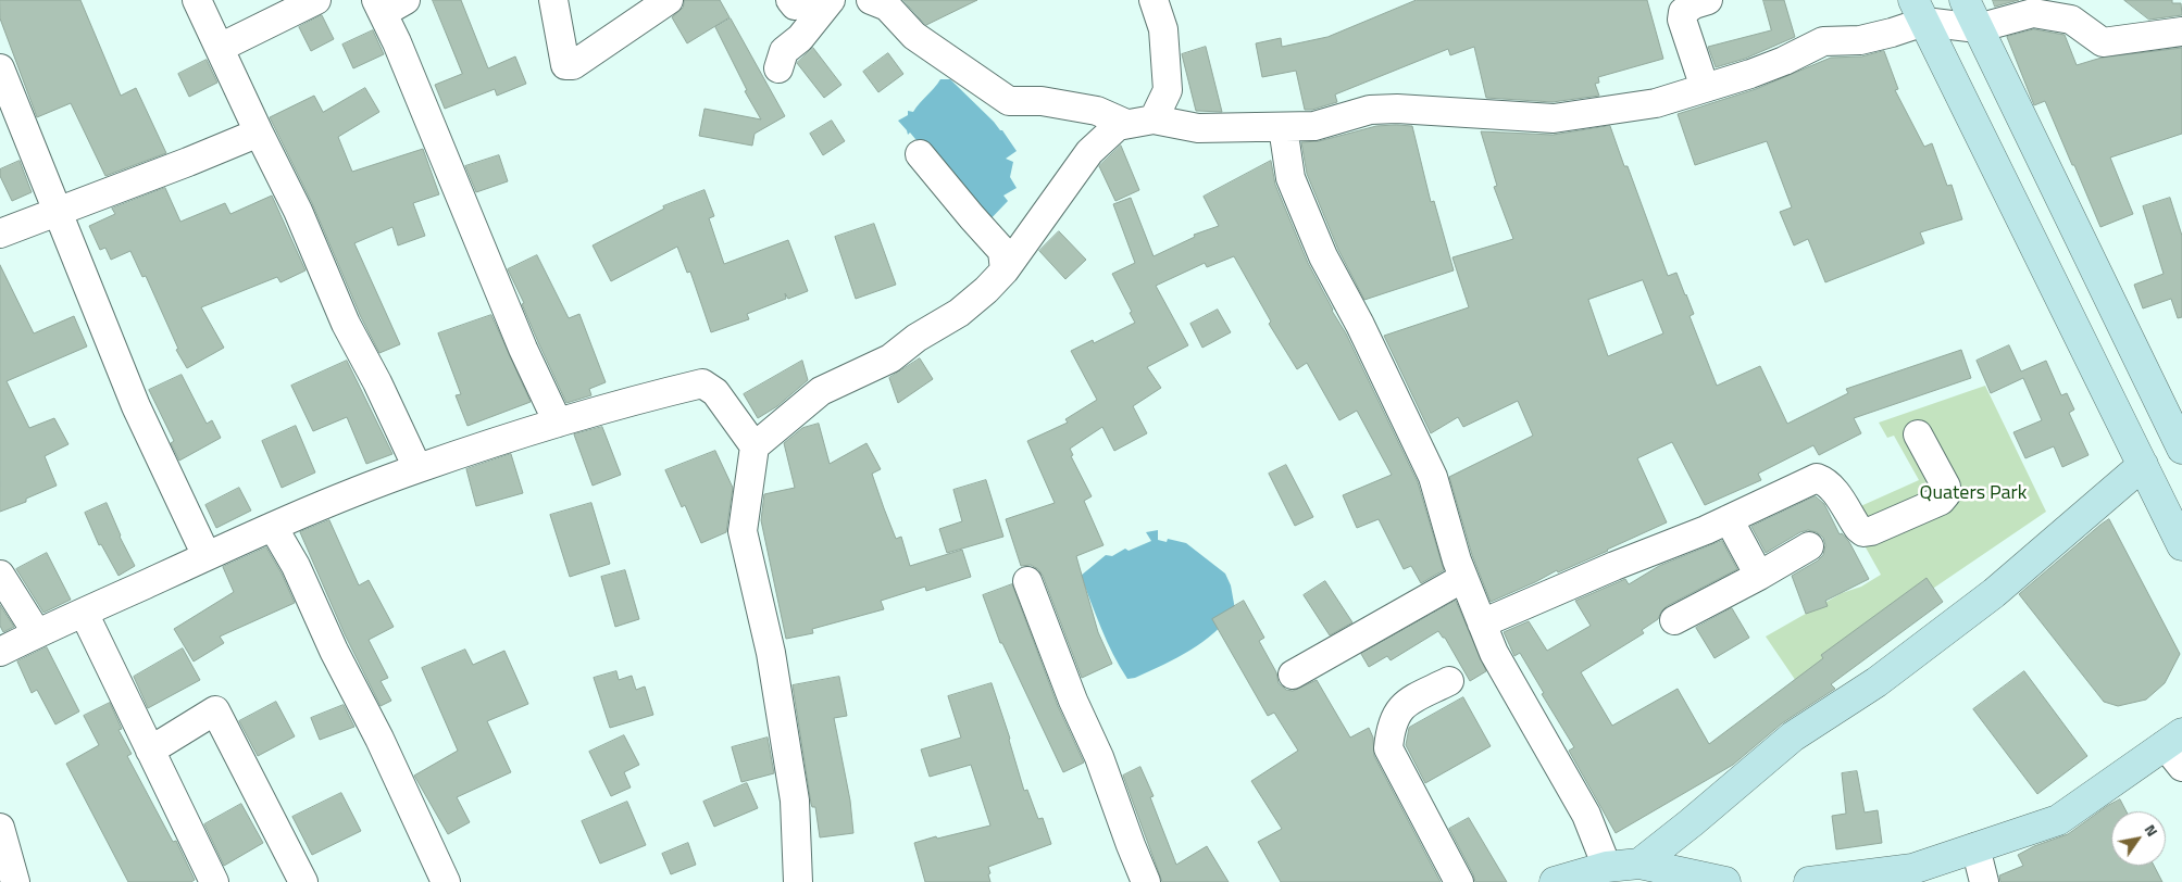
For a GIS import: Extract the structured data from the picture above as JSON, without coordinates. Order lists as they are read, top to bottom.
{
  "parks": ["Quaters Park"],
  "north": "top right"
}
